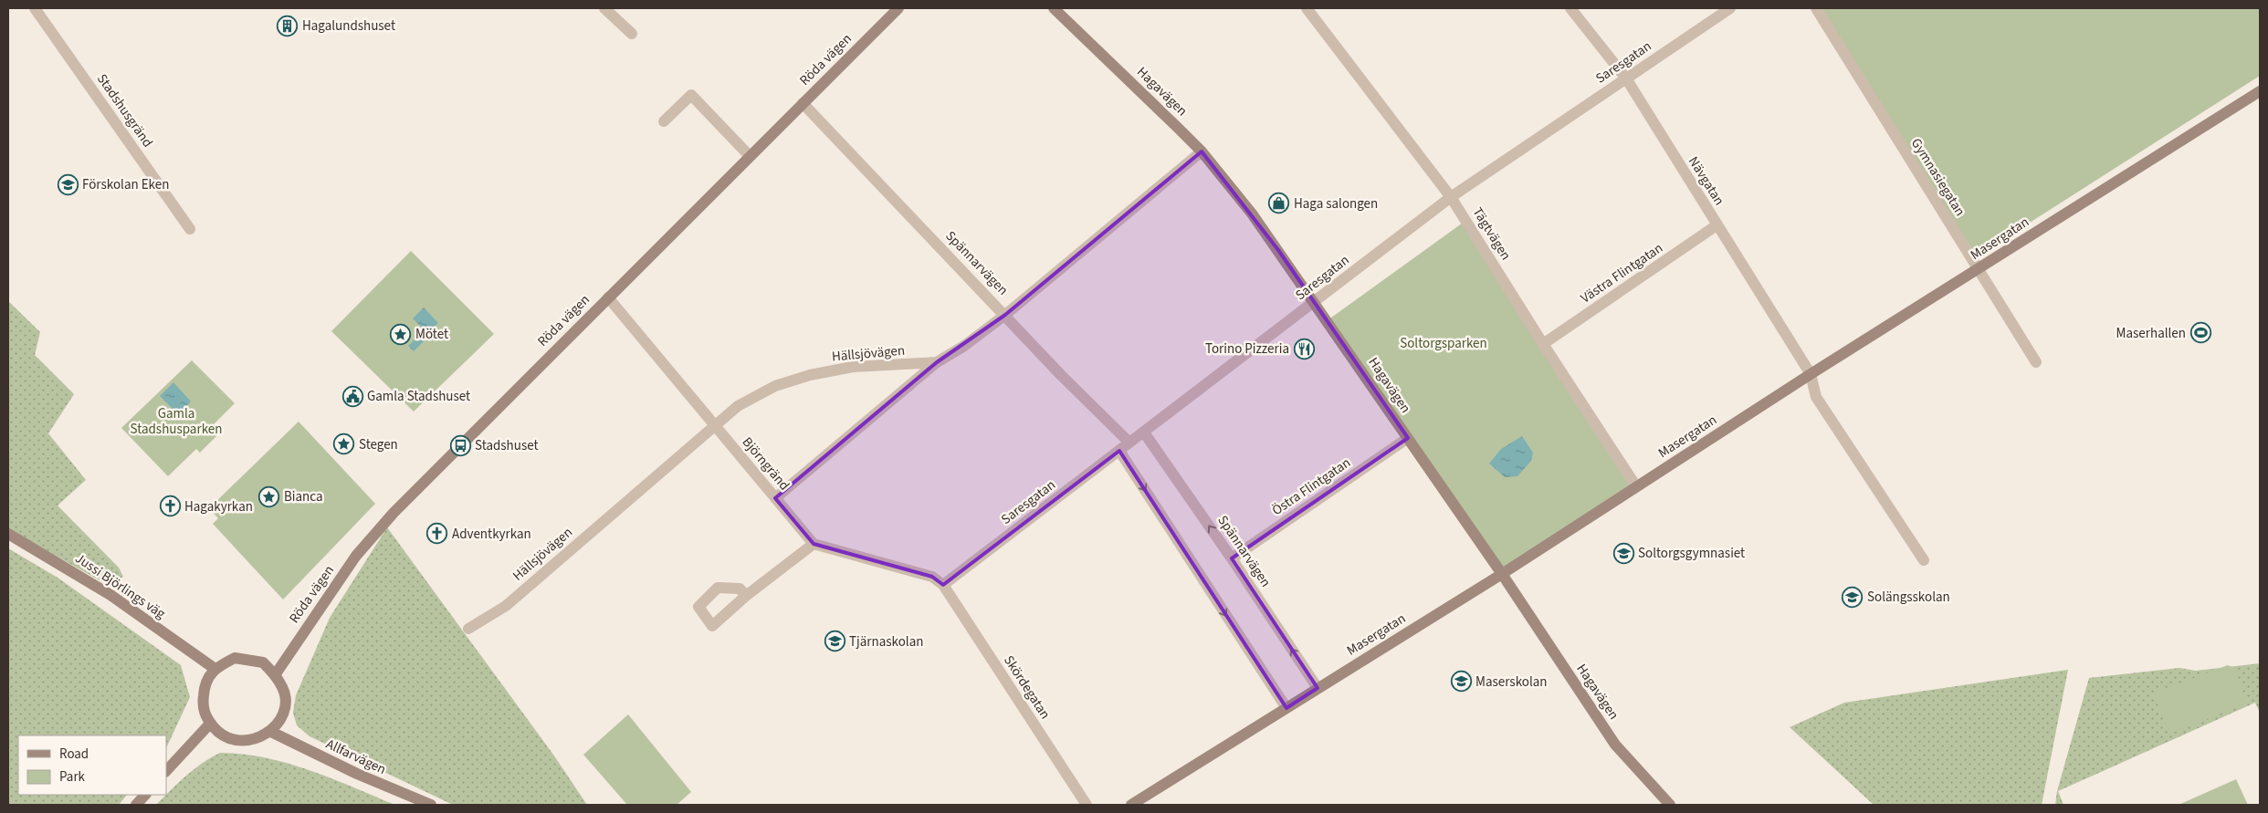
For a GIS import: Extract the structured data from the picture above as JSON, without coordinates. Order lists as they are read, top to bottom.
{
  "streets": {
    "street": [
      "Röda vägen",
      "Saresgatan",
      "Hagavägen",
      "Stadshusgränd",
      "Gymnasiegatan",
      "Nävgatan",
      "Tägtvägen",
      "Masergatan",
      "Spännarvägen",
      "Västra Flintgatan",
      "Hällsjövägen",
      "Björngränd",
      "Östra Flintgatan",
      "Jussi Björlings väg",
      "Skördegatan",
      "Allfarvägen"
    ]
  },
  "crossings": [
    ["Röda vägen", "Spännarvägen"],
    ["Röda vägen", "Björngränd"],
    ["Röda vägen", "Jussi Björlings väg"],
    ["Röda vägen", "Allfarvägen"],
    ["Saresgatan", "Hagavägen"],
    ["Saresgatan", "Nävgatan"],
    ["Saresgatan", "Tägtvägen"],
    ["Saresgatan", "Spännarvägen"],
    ["Saresgatan", "Skördegatan"],
    ["Hagavägen", "Masergatan"],
    ["Hagavägen", "Hällsjövägen"],
    ["Hagavägen", "Östra Flintgatan"],
    ["Gymnasiegatan", "Masergatan"],
    ["Nävgatan", "Masergatan"],
    ["Nävgatan", "Västra Flintgatan"],
    ["Tägtvägen", "Masergatan"],
    ["Tägtvägen", "Västra Flintgatan"],
    ["Masergatan", "Spännarvägen"],
    ["Spännarvägen", "Hällsjövägen"],
    ["Spännarvägen", "Östra Flintgatan"],
    ["Hällsjövägen", "Björngränd"],
    ["Jussi Björlings väg", "Allfarvägen"]
  ],
  "parks": ["Soltorgsparken", "Gamla Stadshusparken"],
  "places": {
    "building": ["Hagalundshuset"],
    "school or university": [
      "Förskolan Eken",
      "Soltorgsgymnasiet",
      "Solängsskolan",
      "Tjärnaskolan",
      "Maserskolan"
    ],
    "shop": ["Haga salongen"],
    "sports": ["Maserhallen"],
    "place": ["Mötet", "Stegen", "Bianca"],
    "restaurant": ["Torino Pizzeria"],
    "public building": ["Gamla Stadshuset"],
    "bus stop": ["Stadshuset"],
    "church": ["Hagakyrkan", "Adventkyrkan"]
  },
  "legend": ["Road", "Park"]
}
